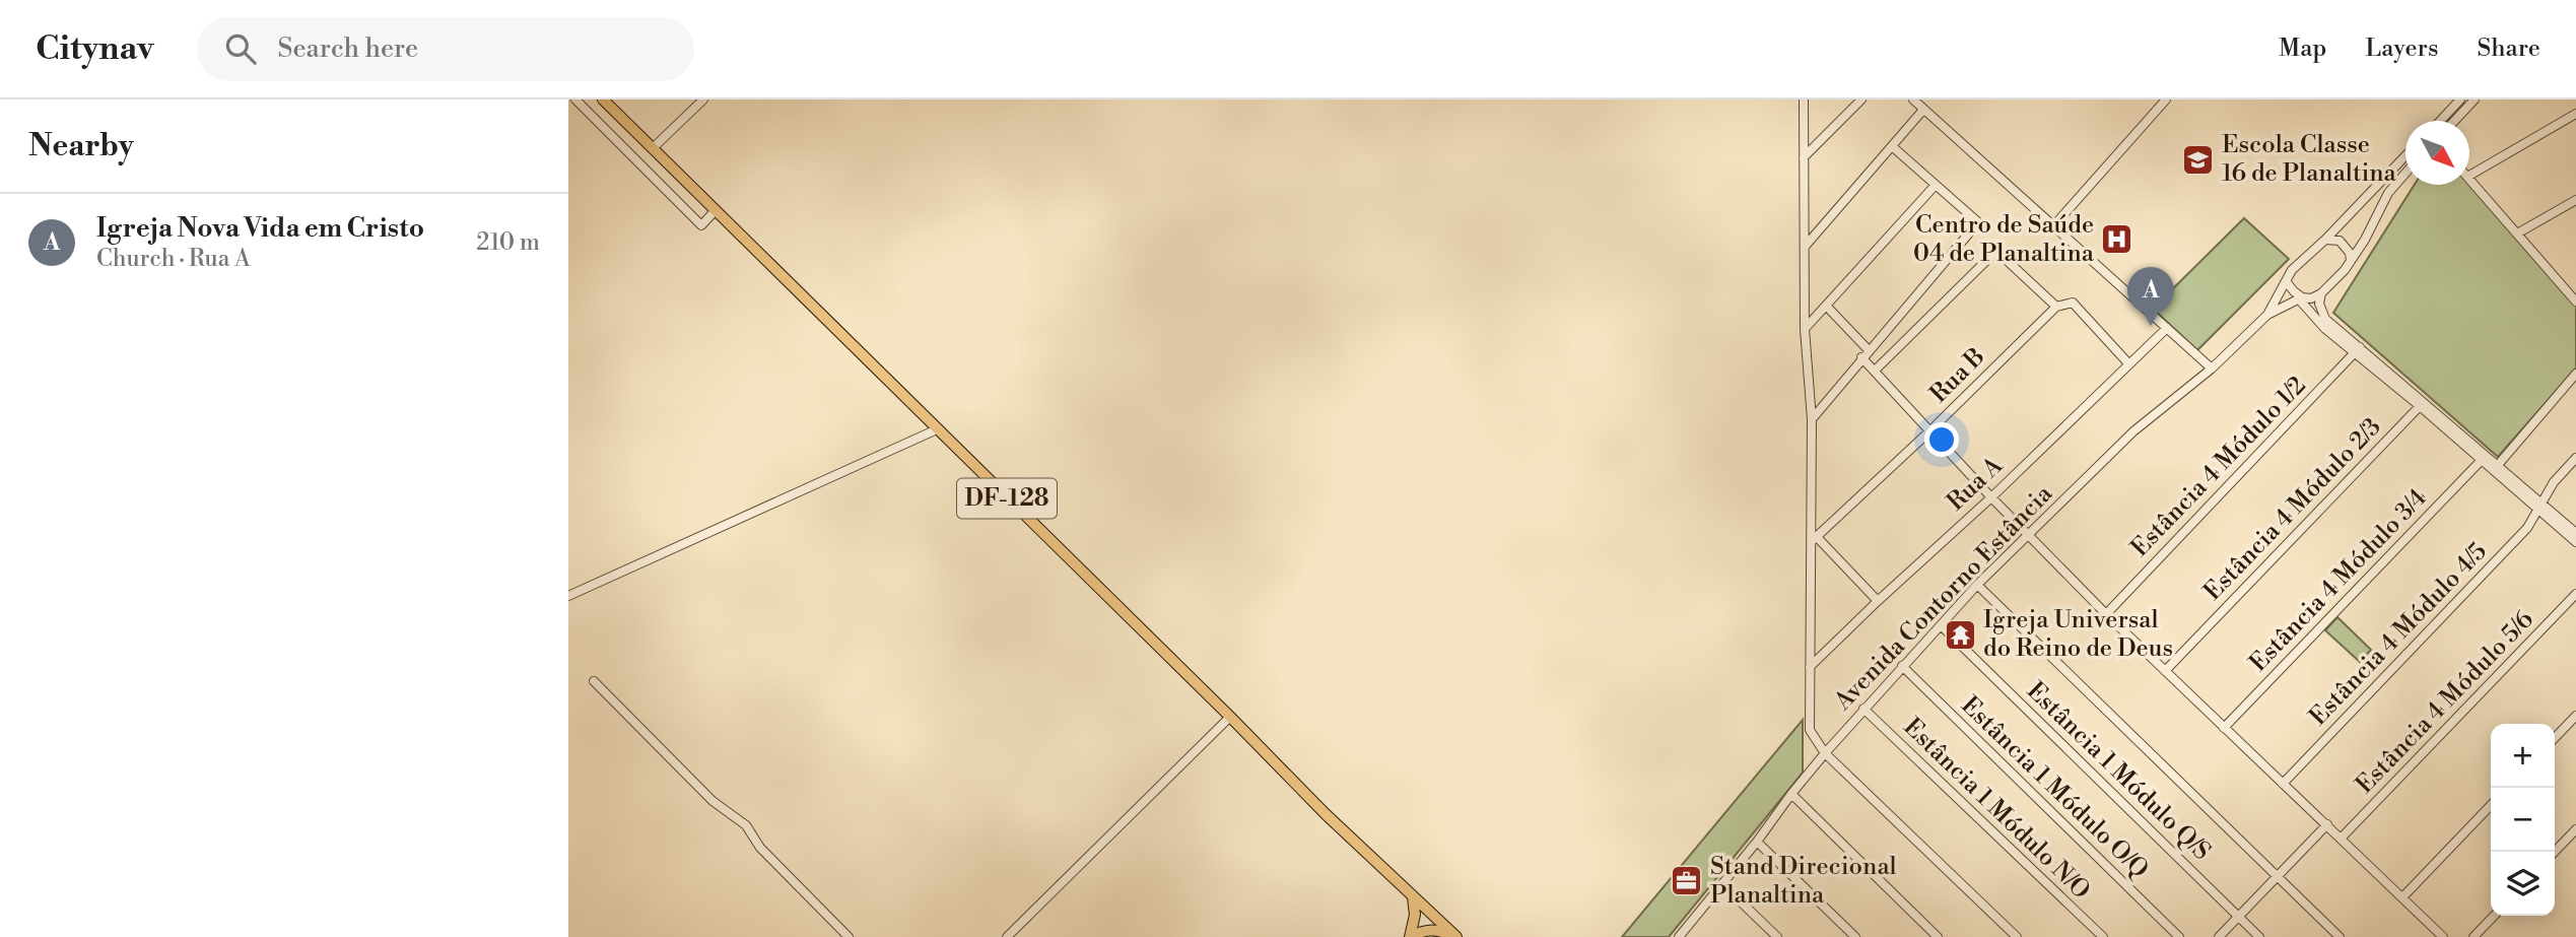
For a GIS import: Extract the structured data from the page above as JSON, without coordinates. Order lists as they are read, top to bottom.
{
  "streets": {
    "main road": ["DF-128"],
    "street": [
      "Rua B",
      "Estância 4 Módulo 1/2",
      "Rua A",
      "Estância 4 Módulo 2/3",
      "Estância 4 Módulo 3/4",
      "Avenida Contorno Estância",
      "Estância 4 Módulo 4/5",
      "Estância 4 Módulo 5/6",
      "Estância 1 Módulo Q/S",
      "Estância 1 Módulo O/Q",
      "Estância 1 Módulo N/O"
    ]
  },
  "crossings": [
    ["Avenida Contorno Estância", "Estância 1 Módulo Q/S"],
    ["Avenida Contorno Estância", "Estância 1 Módulo O/Q"],
    ["Avenida Contorno Estância", "Estância 1 Módulo N/O"]
  ],
  "places": {
    "school or university": ["Escola Classe 16 de Planaltina"],
    "hospital": ["Centro de Saúde 04 de Planaltina"],
    "temple": ["Igreja Universal do Reino de Deus"],
    "office": ["Stand Direcional Planaltina"]
  },
  "north": "bottom right",
  "page": {
    "header": "Citynav",
    "search": "Search here",
    "nav": ["Map", "Layers", "Share"],
    "heading": "Nearby",
    "list": [
      {
        "mark": "A",
        "name": "Igreja Nova Vida em Cristo",
        "note": "Church · Rua A",
        "value": "210 m"
      }
    ],
    "pins": "A",
    "map_buttons": ["+", "−"]
  }
}
